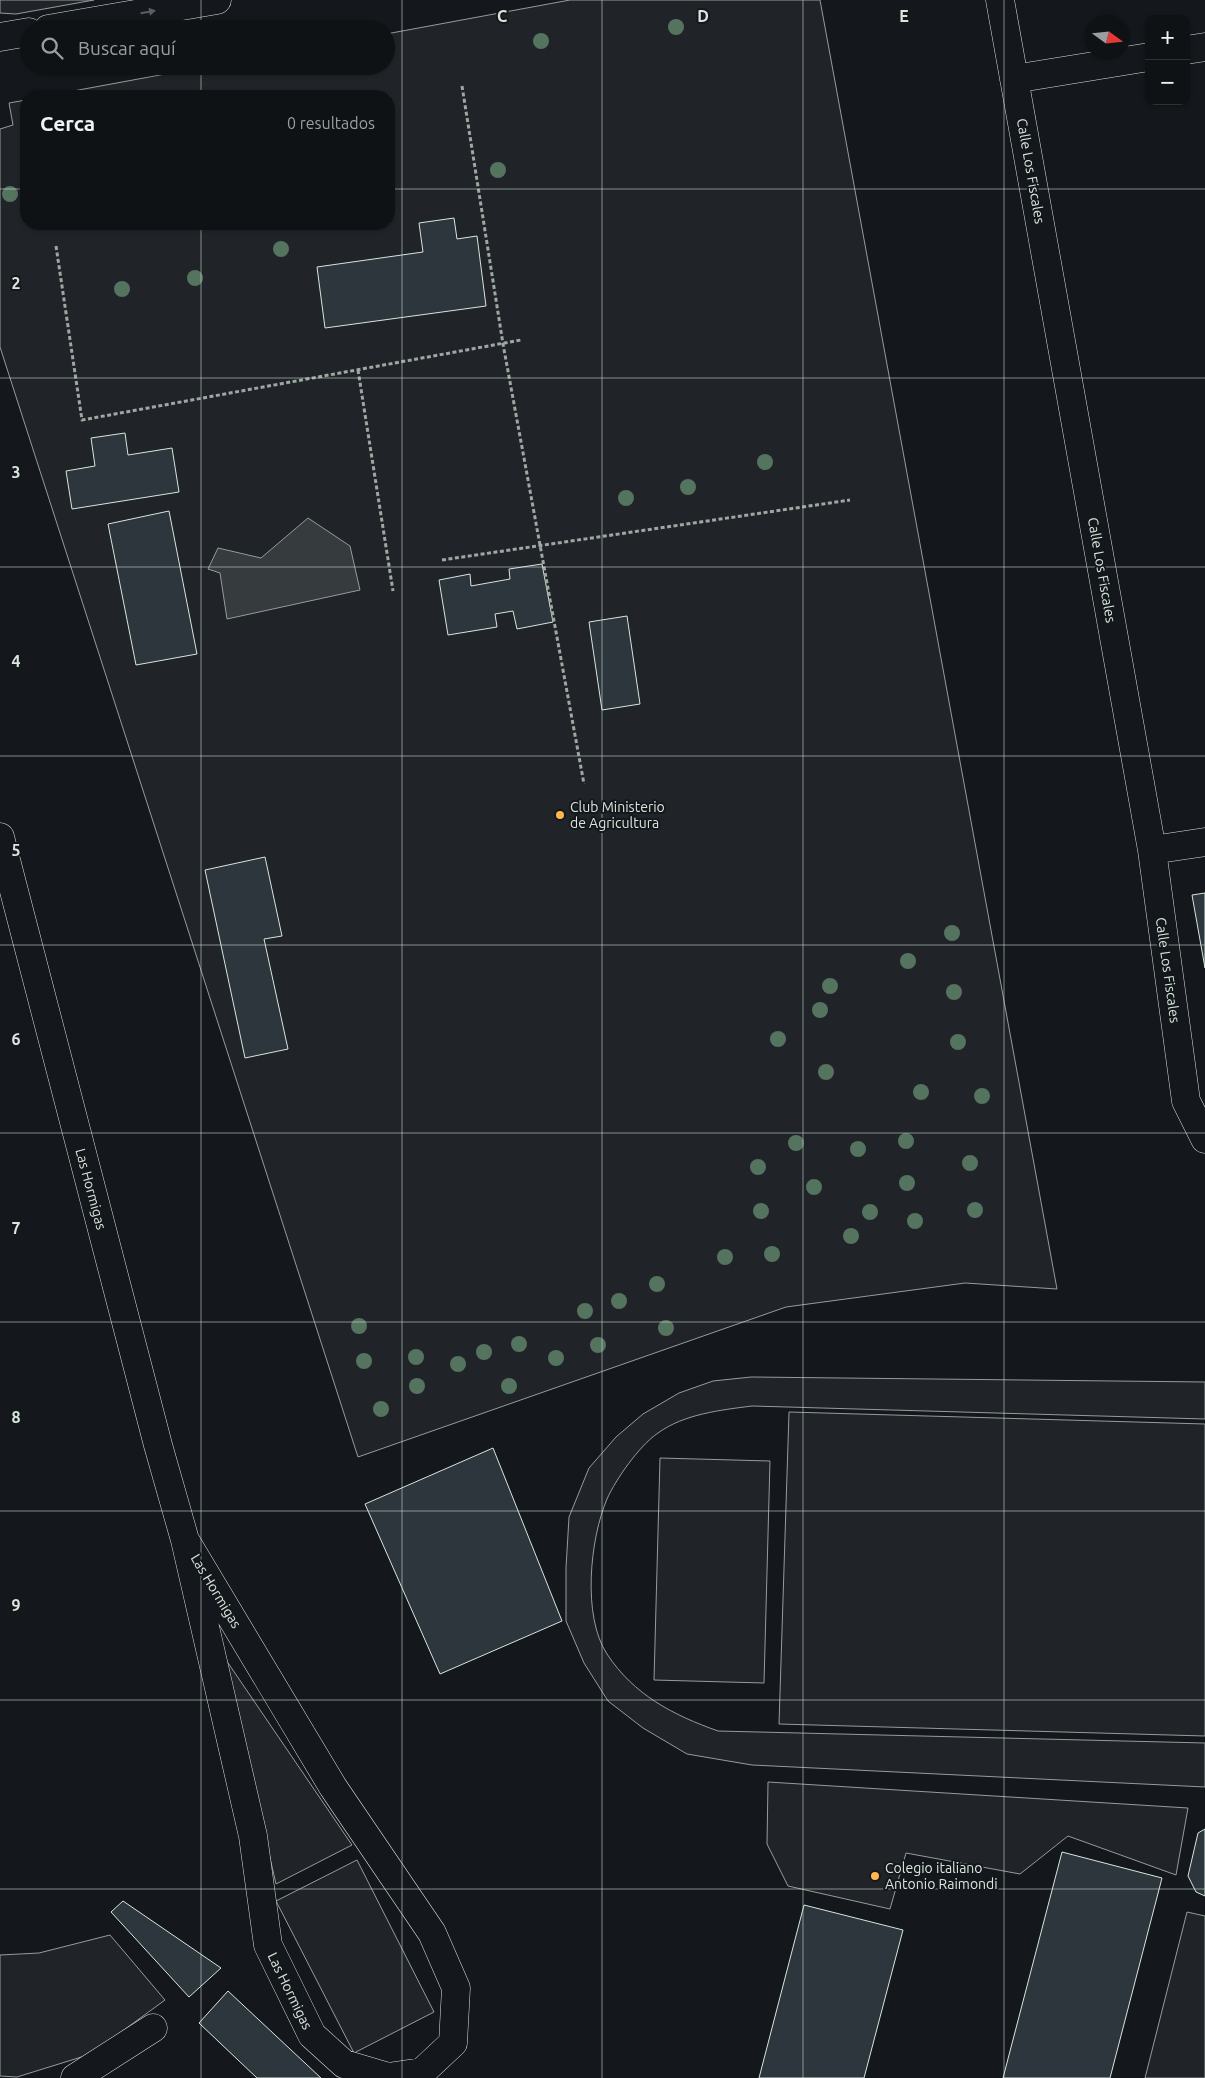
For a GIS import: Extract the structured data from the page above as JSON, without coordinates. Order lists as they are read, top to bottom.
{
  "streets": {
    "street": ["Calle Los Fiscales", "Las Hormigas"]
  },
  "places": ["Club Ministerio de Agricultura", "Colegio italiano Antonio Raimondi"],
  "north": "right",
  "page": {
    "map_buttons": ["+", "−"],
    "search": "Buscar aquí",
    "heading": ["Cerca", "0 resultados"]
  },
  "grid": {
    "columns": ["C", "D", "E"],
    "rows": [
      "2",
      "3",
      "4",
      "5",
      "6",
      "7",
      "8",
      "9"
    ]
  }
}
